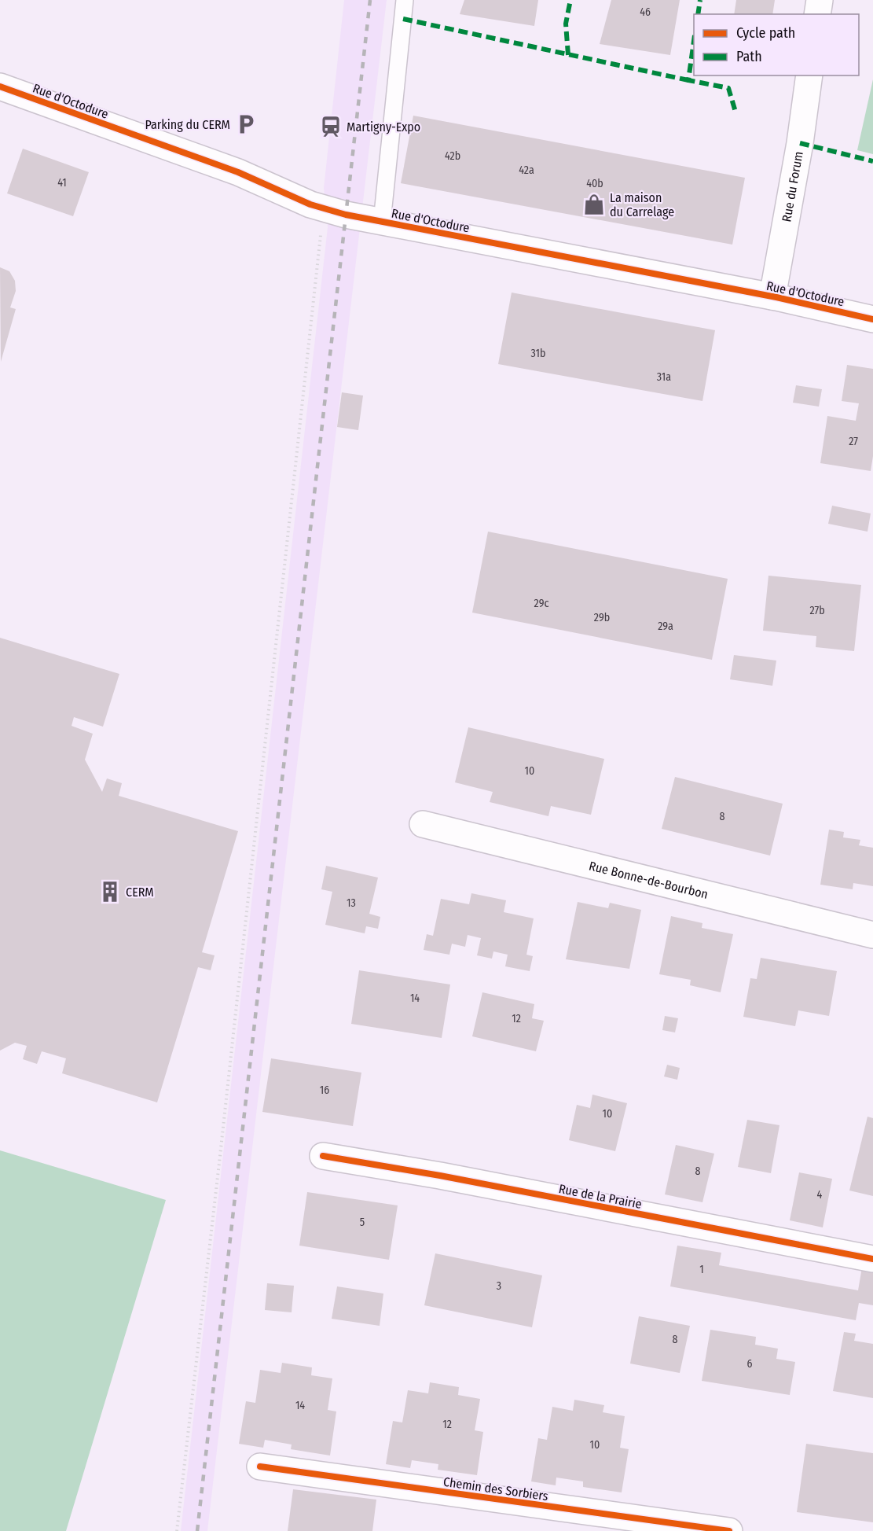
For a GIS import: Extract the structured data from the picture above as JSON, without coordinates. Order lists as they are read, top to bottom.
{
  "streets": {
    "street": [
      "Rue d'Octodure",
      "Rue du Forum",
      "Rue Bonne-de-Bourbon",
      "Rue de la Prairie",
      "Chemin des Sorbiers"
    ]
  },
  "crossings": [
    ["Rue d'Octodure", "Rue du Forum"]
  ],
  "places": {
    "parking": ["Parking du CERM"],
    "station": ["Martigny-Expo"],
    "shop": ["La maison du Carrelage"],
    "building": ["CERM"]
  },
  "house_numbers": [
    "46",
    "42b",
    "42a",
    "41",
    "40b",
    "31b",
    "31a",
    "27",
    "29c",
    "27b",
    "29b",
    "29a",
    "10",
    "8",
    "13",
    "14",
    "12",
    "16",
    "10",
    "8",
    "4",
    "5",
    "1",
    "3",
    "8",
    "6",
    "14",
    "12",
    "10"
  ],
  "legend": ["Cycle path", "Path"]
}
